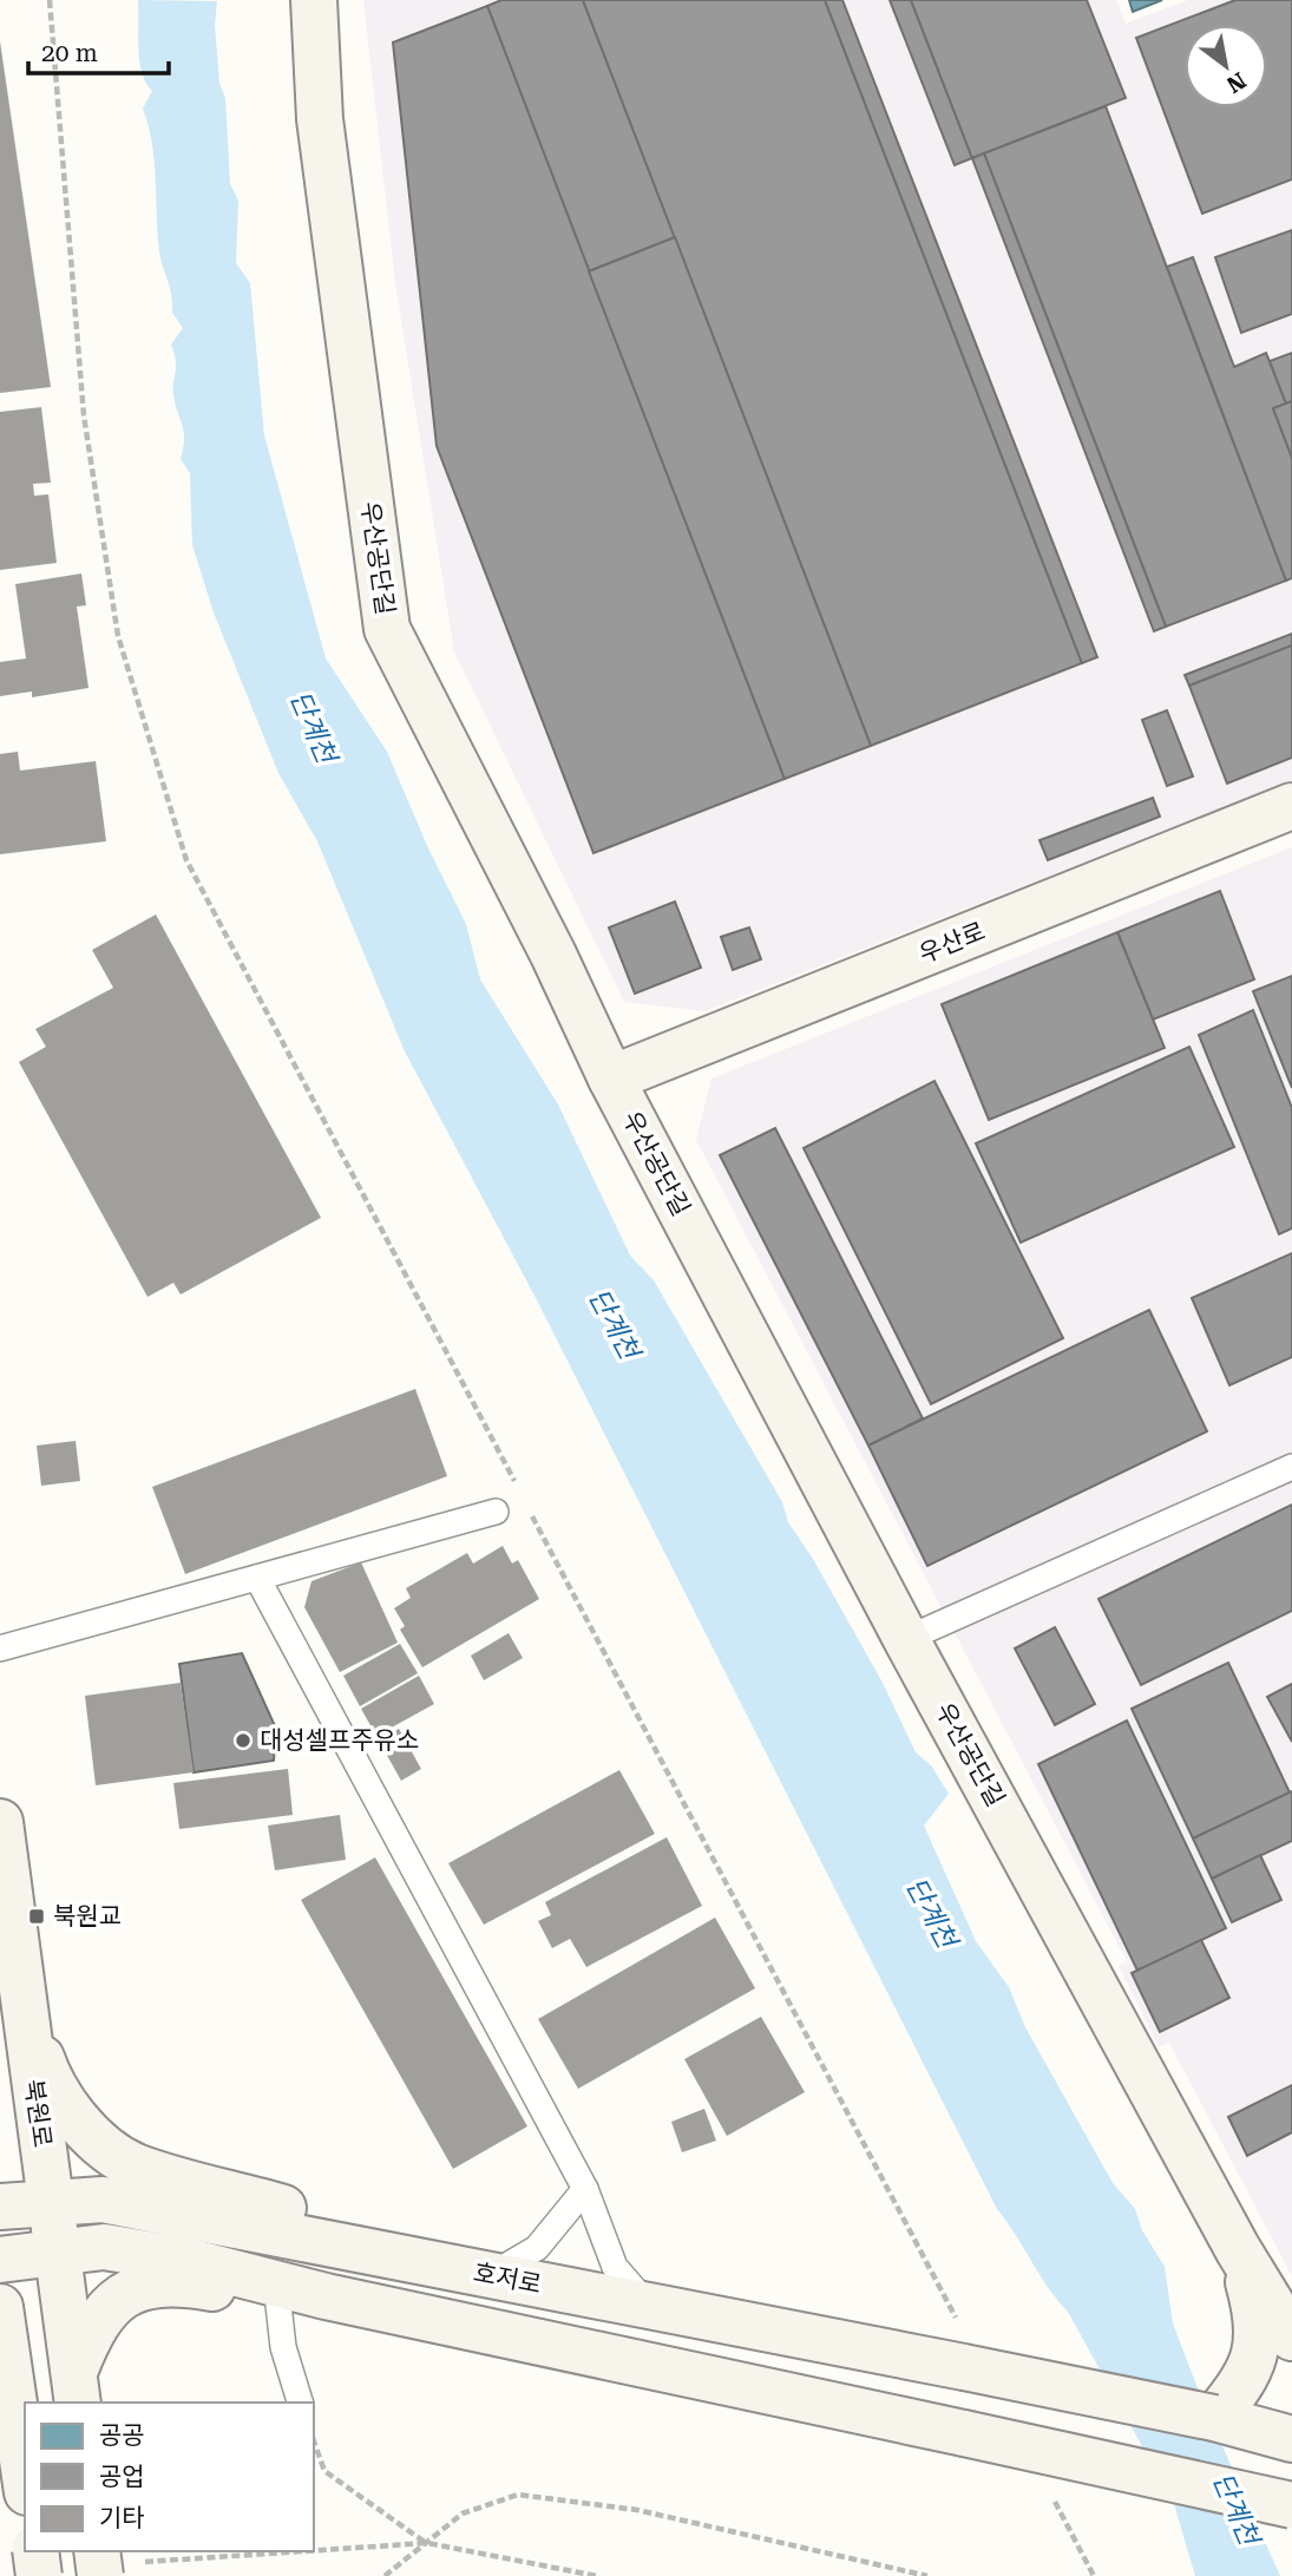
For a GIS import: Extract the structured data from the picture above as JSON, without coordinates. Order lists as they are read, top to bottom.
{
  "streets": {
    "street": [
      "우산공단길",
      "우산로",
      "북원로",
      "호저로"
    ]
  },
  "crossings": [
    ["우산공단길", "우산로"],
    ["북원로", "호저로"]
  ],
  "water": ["단계천"],
  "places": {
    "other": ["대성셀프주유소"],
    "transit": ["북원교"]
  },
  "legend": ["공공", "공업", "기타"],
  "scale_bar": "20 m",
  "north": "bottom right"
}
